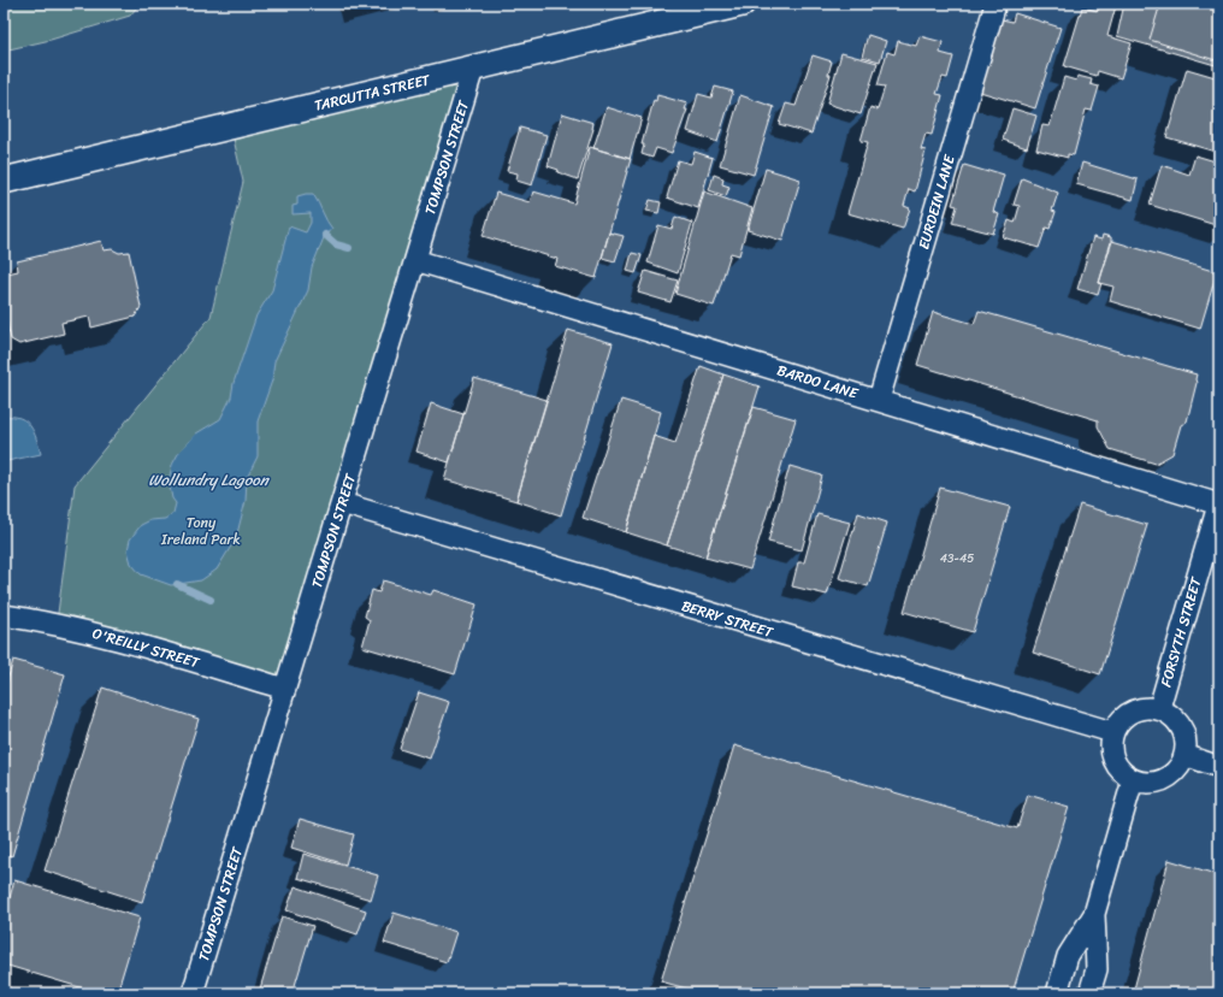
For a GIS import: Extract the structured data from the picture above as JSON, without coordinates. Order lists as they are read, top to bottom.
{
  "streets": {
    "street": [
      "TARCUTTA STREET",
      "TOMPSON STREET",
      "EURDEIN LANE",
      "BARDO LANE",
      "BERRY STREET",
      "FORSYTH STREET",
      "O'REILLY STREET"
    ]
  },
  "crossings": [
    ["TARCUTTA STREET", "TOMPSON STREET"],
    ["TOMPSON STREET", "BARDO LANE"],
    ["TOMPSON STREET", "BERRY STREET"],
    ["TOMPSON STREET", "O'REILLY STREET"],
    ["EURDEIN LANE", "BARDO LANE"],
    ["BARDO LANE", "FORSYTH STREET"],
    ["BERRY STREET", "FORSYTH STREET"]
  ],
  "water": ["Wollundry Lagoon"],
  "parks": ["Tony Ireland Park"],
  "house_numbers": ["43-45"]
}
